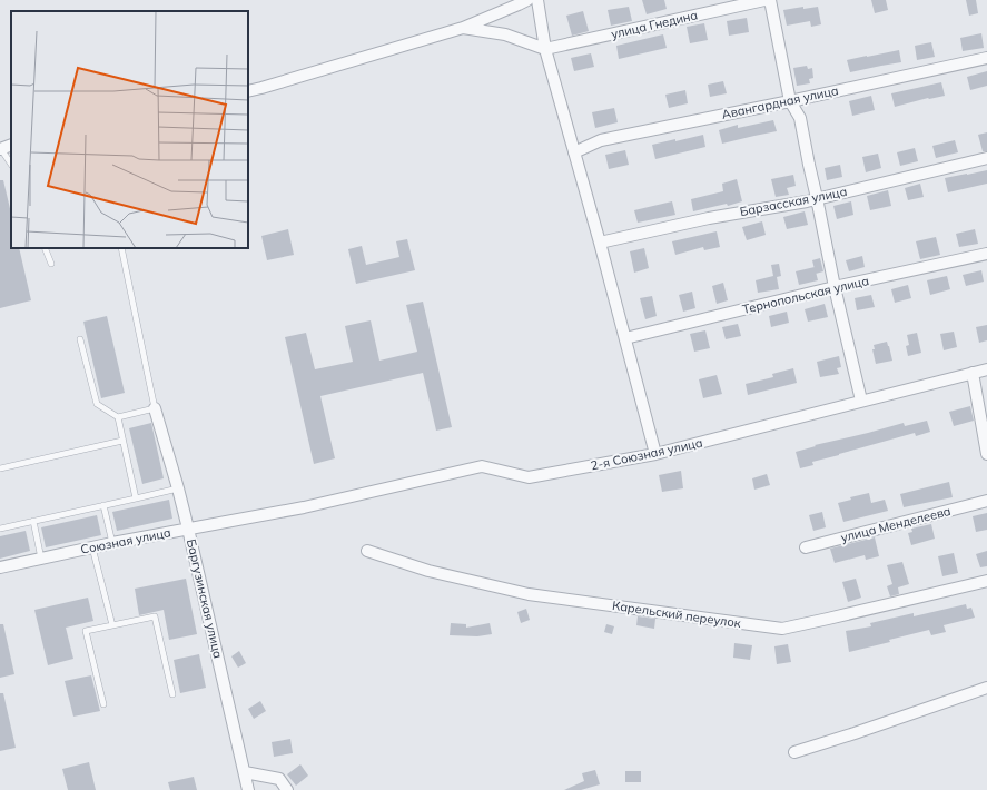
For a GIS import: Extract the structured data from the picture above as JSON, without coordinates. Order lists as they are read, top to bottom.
{
  "streets": {
    "street": [
      "улица Гнедина",
      "Авангардная улица",
      "Барзасская улица",
      "Тернопольская улица",
      "2-я Союзная улица",
      "улица Менделеева",
      "Союзная улица",
      "Баргузинская улица",
      "Карельский переулок"
    ]
  },
  "crossings": [
    ["2-я Союзная улица", "Союзная улица"],
    ["Союзная улица", "Баргузинская улица"]
  ]
}
